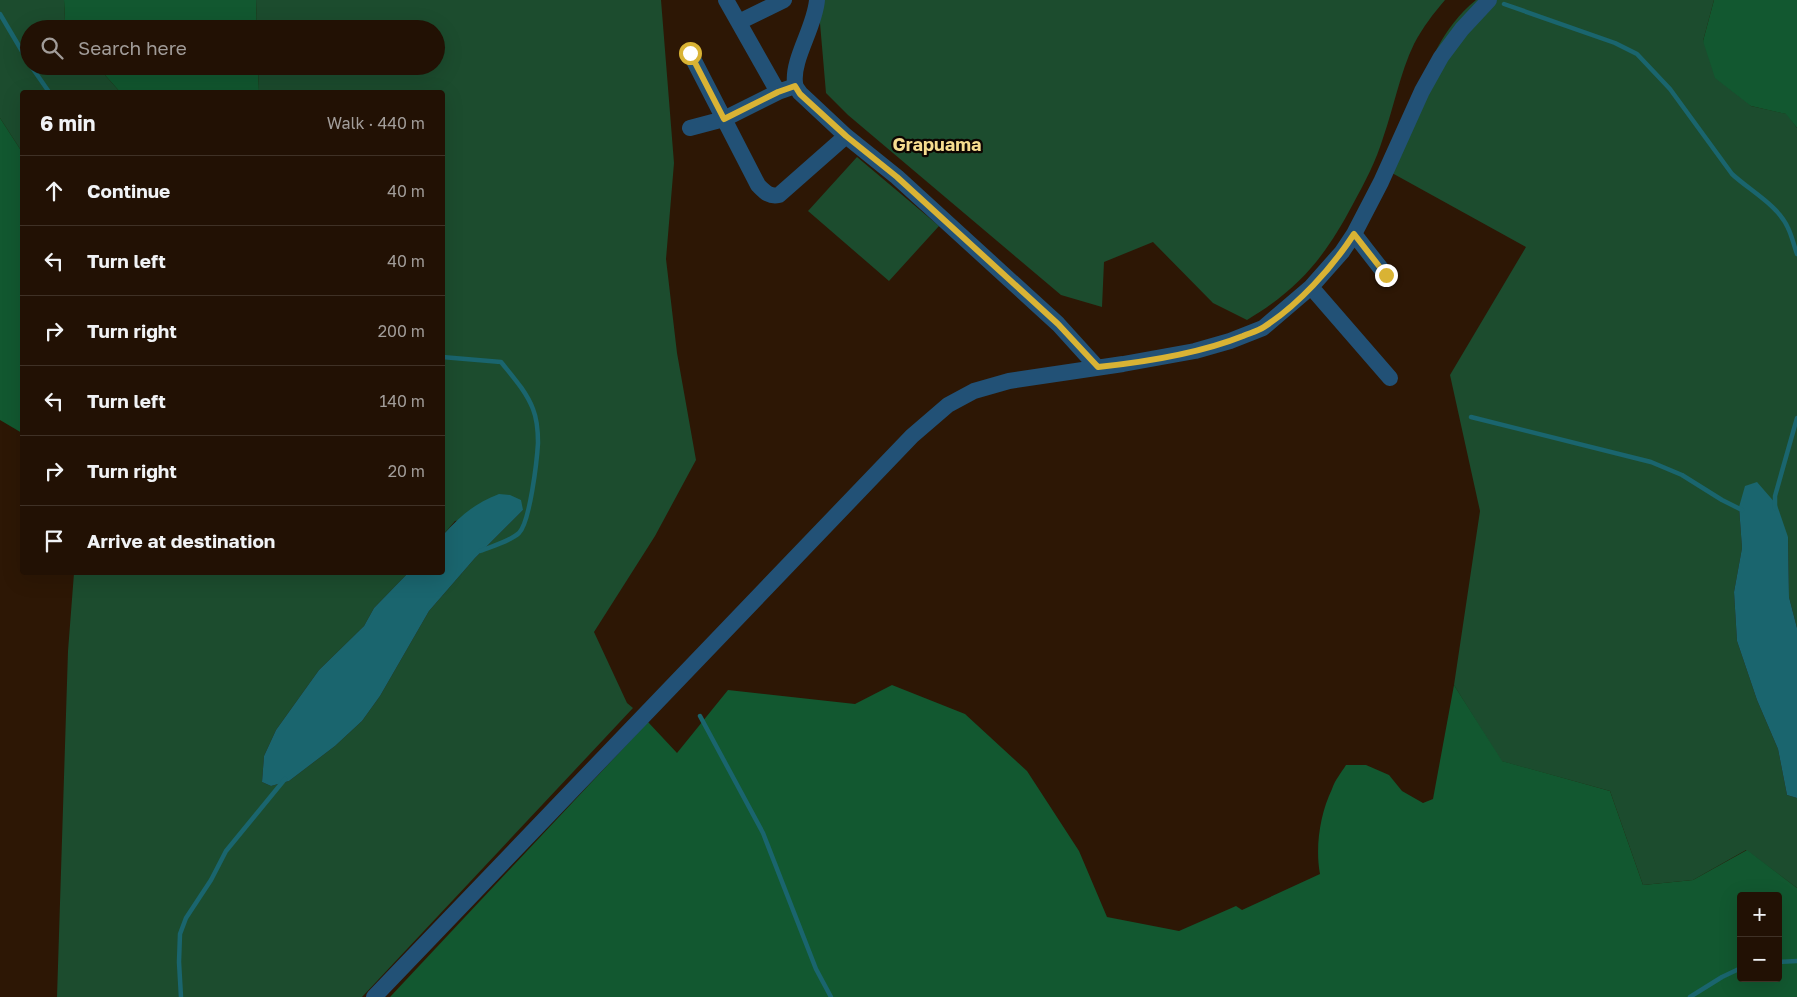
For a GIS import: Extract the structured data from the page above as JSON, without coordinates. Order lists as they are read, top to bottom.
{
  "districts": ["Grapuama"],
  "page": {
    "search": "Search here",
    "heading": ["6 min", "Walk · 440 m"],
    "list": [
      ["Continue", "40 m"],
      ["Turn left", "40 m"],
      ["Turn right", "200 m"],
      ["Turn left", "140 m"],
      ["Turn right", "20 m"],
      "Arrive at destination"
    ],
    "map_buttons": ["+", "−"]
  }
}
